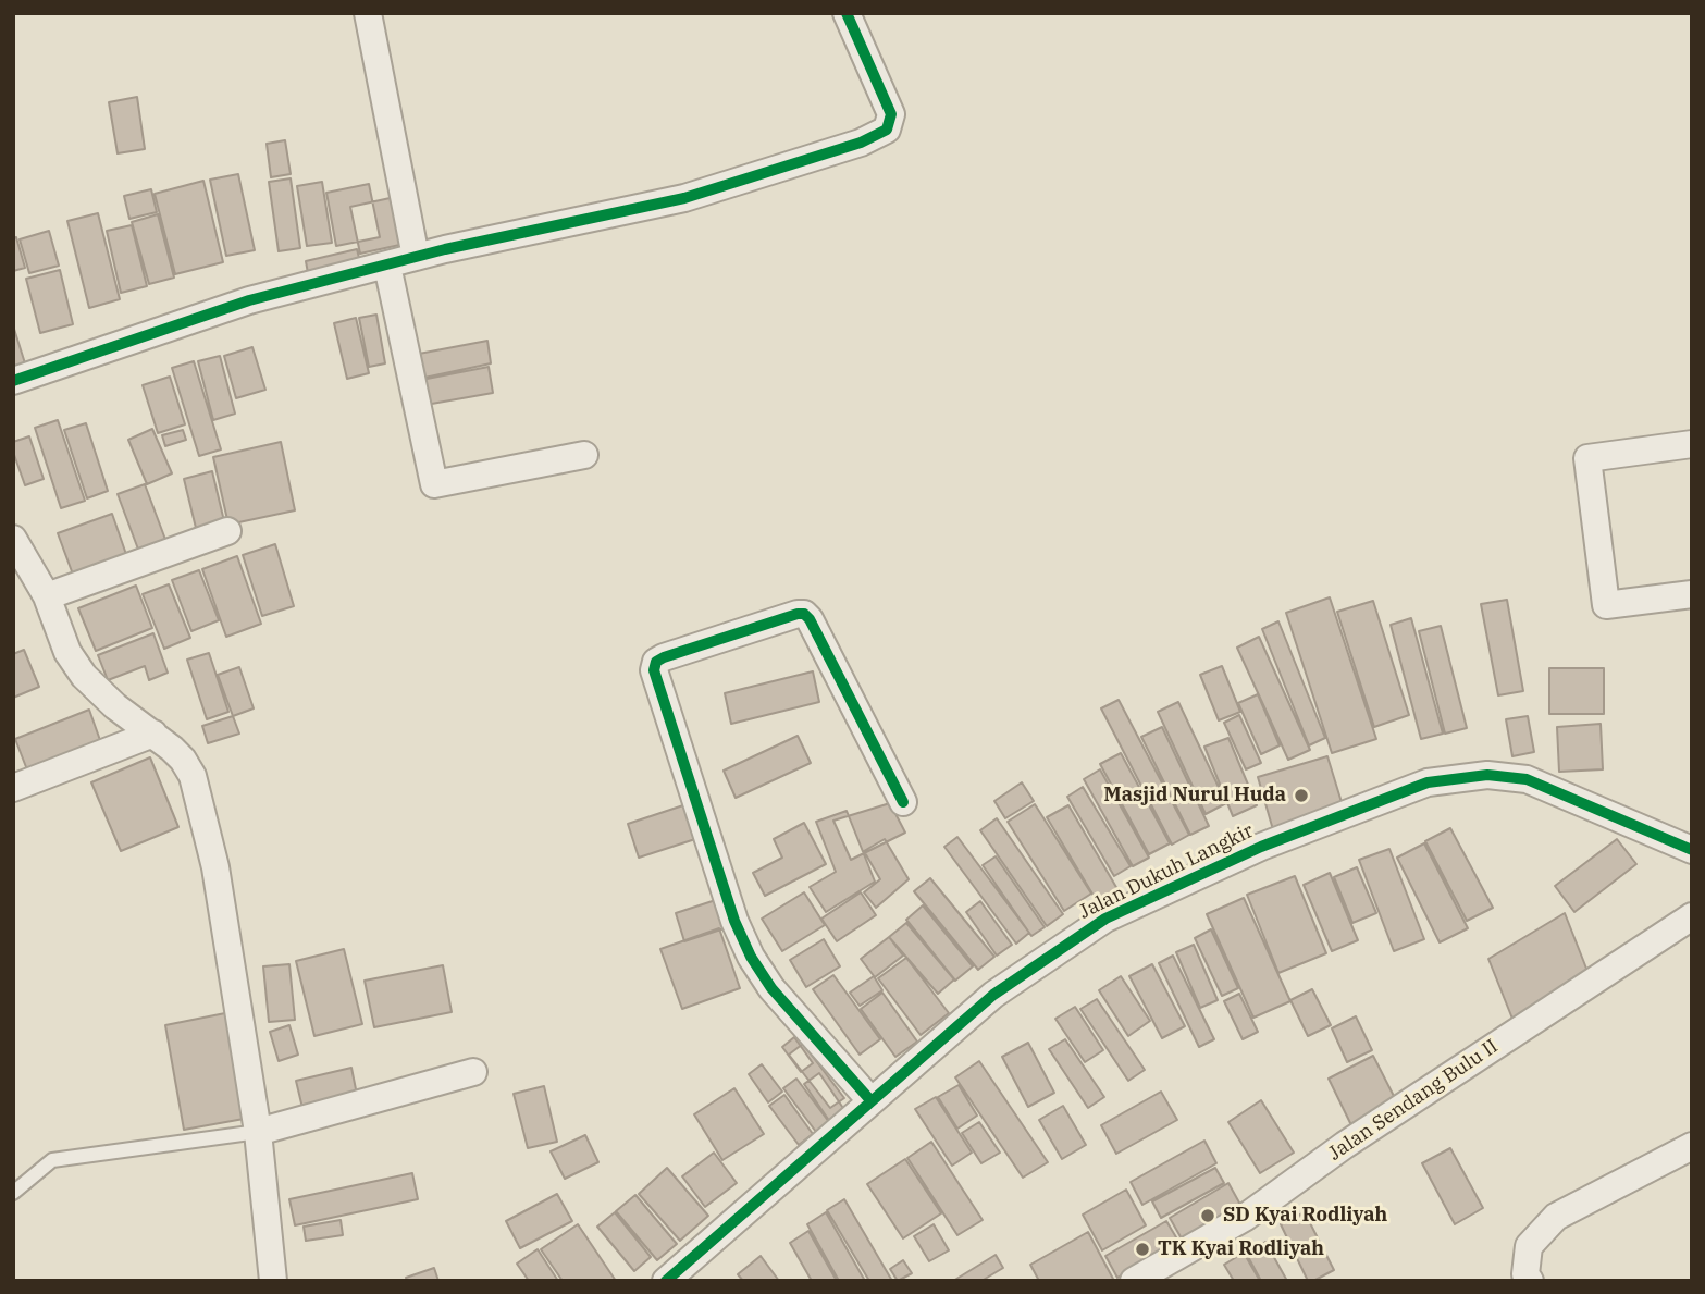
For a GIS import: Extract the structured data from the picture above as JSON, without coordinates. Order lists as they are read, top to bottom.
{
  "streets": {
    "street": ["Jalan Dukuh Langkir", "Jalan Sendang Bulu II"]
  },
  "places": ["Masjid Nurul Huda", "SD Kyai Rodliyah", "TK Kyai Rodliyah"]
}
